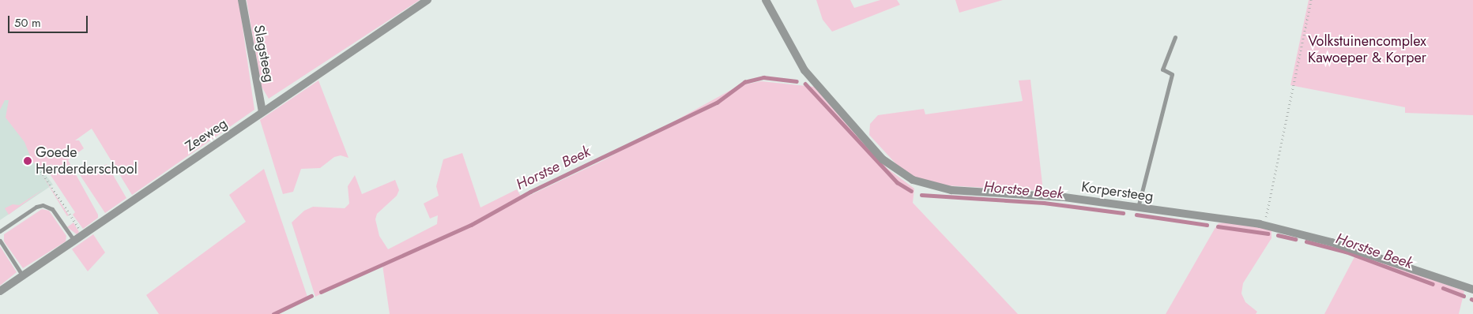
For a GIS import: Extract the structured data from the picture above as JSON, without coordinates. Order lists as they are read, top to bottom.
{
  "streets": {
    "street": ["Slagsteeg", "Zeeweg", "Korpersteeg"]
  },
  "crossings": [
    ["Slagsteeg", "Zeeweg"]
  ],
  "water": ["Horstse Beek"],
  "parks": ["Volkstuinencomplex Kawoeper & Korper"],
  "places": ["Goede Herderderschool"],
  "scale_bar": "50 m"
}
